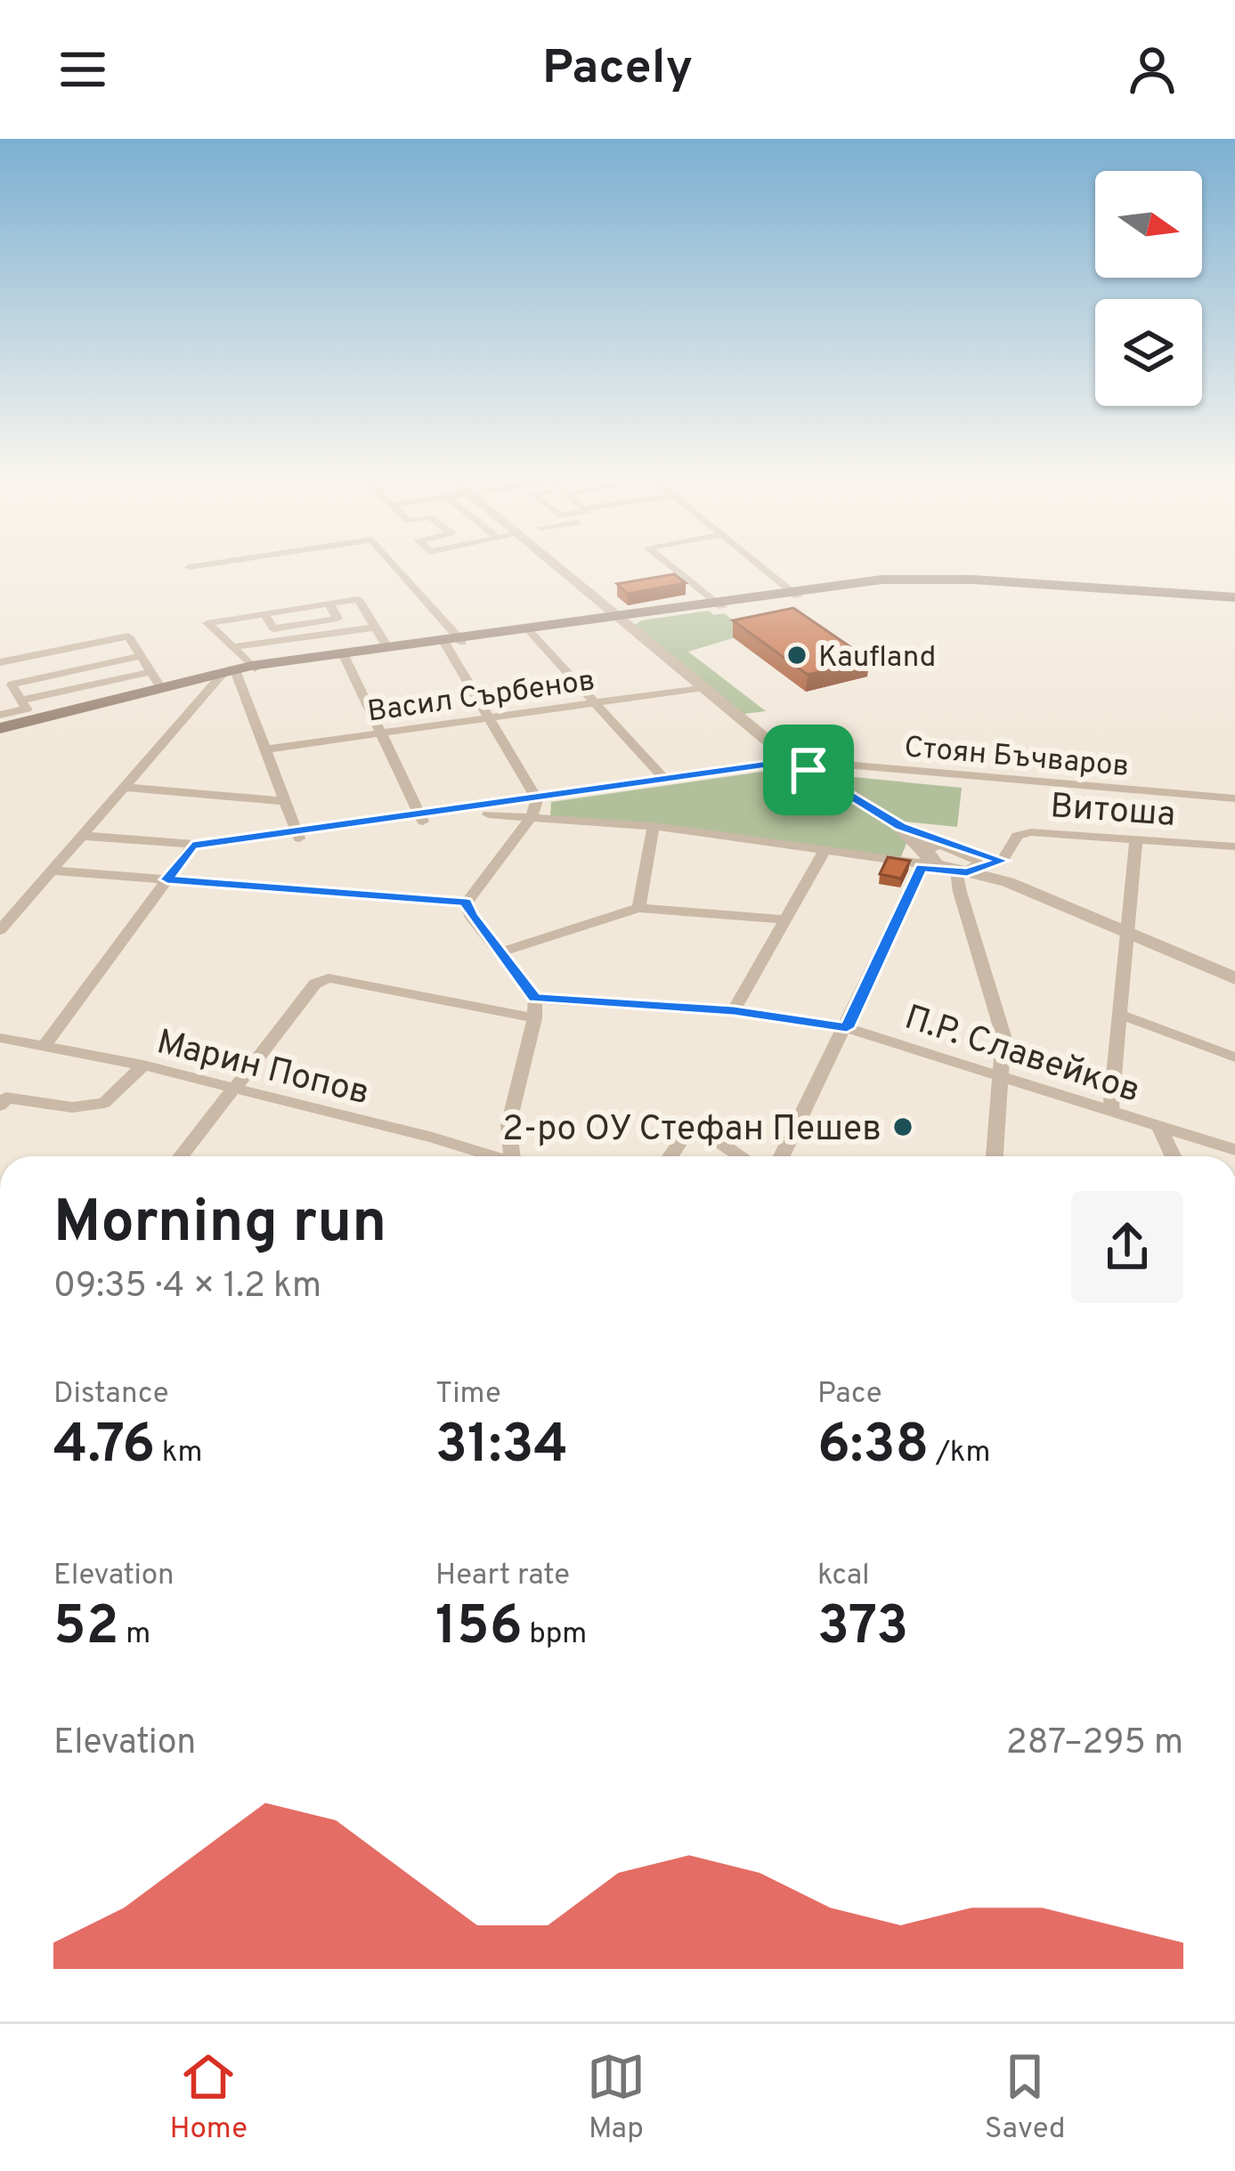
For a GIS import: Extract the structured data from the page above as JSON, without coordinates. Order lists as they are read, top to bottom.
{
  "streets": {
    "street": [
      "Васил Сърбенов",
      "Стоян Бъчваров",
      "Витоша",
      "П.Р. Славейков",
      "Марин Попов"
    ]
  },
  "places": ["Kaufland", "2-ро ОУ Стефан Пешев"],
  "north": "right",
  "page": {
    "header": "Pacely",
    "heading": ["Morning run", "09:35 · 4 × 1.2 km"],
    "stats": [
      ["Distance", "4.76 km"],
      ["Time", "31:34"],
      ["Pace", "6:38 /km"],
      ["Elevation", "52 m"],
      ["Heart rate", "156 bpm"],
      ["kcal", "373"]
    ],
    "chart": ["Elevation", "287–295 m"],
    "tabs": ["Home", "Map", "Saved"]
  }
}
